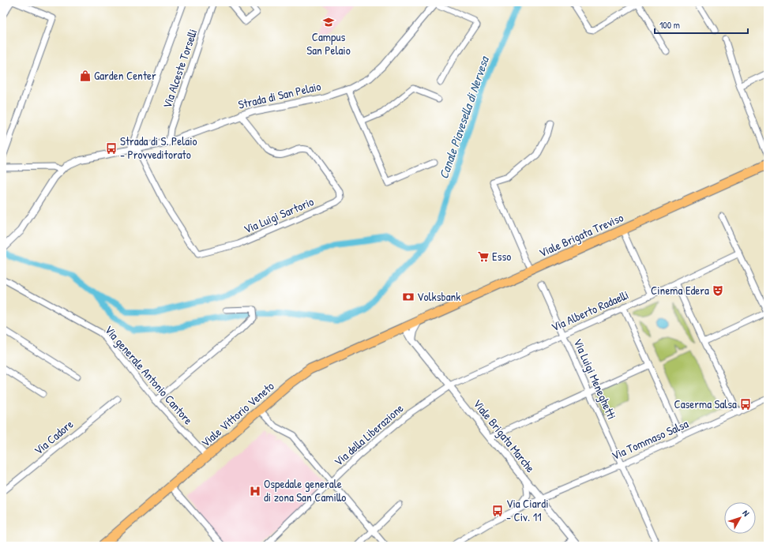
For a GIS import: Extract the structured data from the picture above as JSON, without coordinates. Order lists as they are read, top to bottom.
{
  "streets": {
    "main road": ["Viale Brigata Treviso", "Viale Vittorio Veneto"],
    "street": [
      "Via Alceste Torselli",
      "Strada di San Pelaio",
      "Via Luigi Sartorio",
      "Via Alberto Radaelli",
      "Via generale Antonio Cantore",
      "Via Luigi Meneghetti",
      "Via della Liberazione",
      "Viale Brigata Marche",
      "Via Cadore",
      "Via Tommaso Salsa"
    ]
  },
  "crossings": [
    ["Via Alceste Torselli", "Strada di San Pelaio"],
    ["Strada di San Pelaio", "Via Luigi Sartorio"],
    ["Viale Brigata Treviso", "Viale Vittorio Veneto"],
    ["Viale Brigata Treviso", "Viale Brigata Marche"],
    ["Via Alberto Radaelli", "Via Luigi Meneghetti"],
    ["Via Alberto Radaelli", "Via della Liberazione"],
    ["Via Alberto Radaelli", "Viale Brigata Marche"],
    ["Via generale Antonio Cantore", "Viale Vittorio Veneto"],
    ["Via Luigi Meneghetti", "Via Tommaso Salsa"],
    ["Viale Vittorio Veneto", "Viale Brigata Marche"],
    ["Via della Liberazione", "Viale Brigata Marche"],
    ["Viale Brigata Marche", "Via Tommaso Salsa"]
  ],
  "water": ["Canale Piavesella di Nervesa"],
  "places": {
    "school or university": ["Campus San Pelaio"],
    "shop": ["Garden Center"],
    "bus stop": ["Strada di S. Pelaio - Provveditorato", "Caserma Salsa", "Via Ciardi - Civ. 11"],
    "supermarket": ["Esso"],
    "theatre": ["Cinema Edera"],
    "bank": ["Volksbank"],
    "hospital": ["Ospedale generale di zona San Camillo"]
  },
  "scale_bar": "100 m",
  "north": "top right"
}
